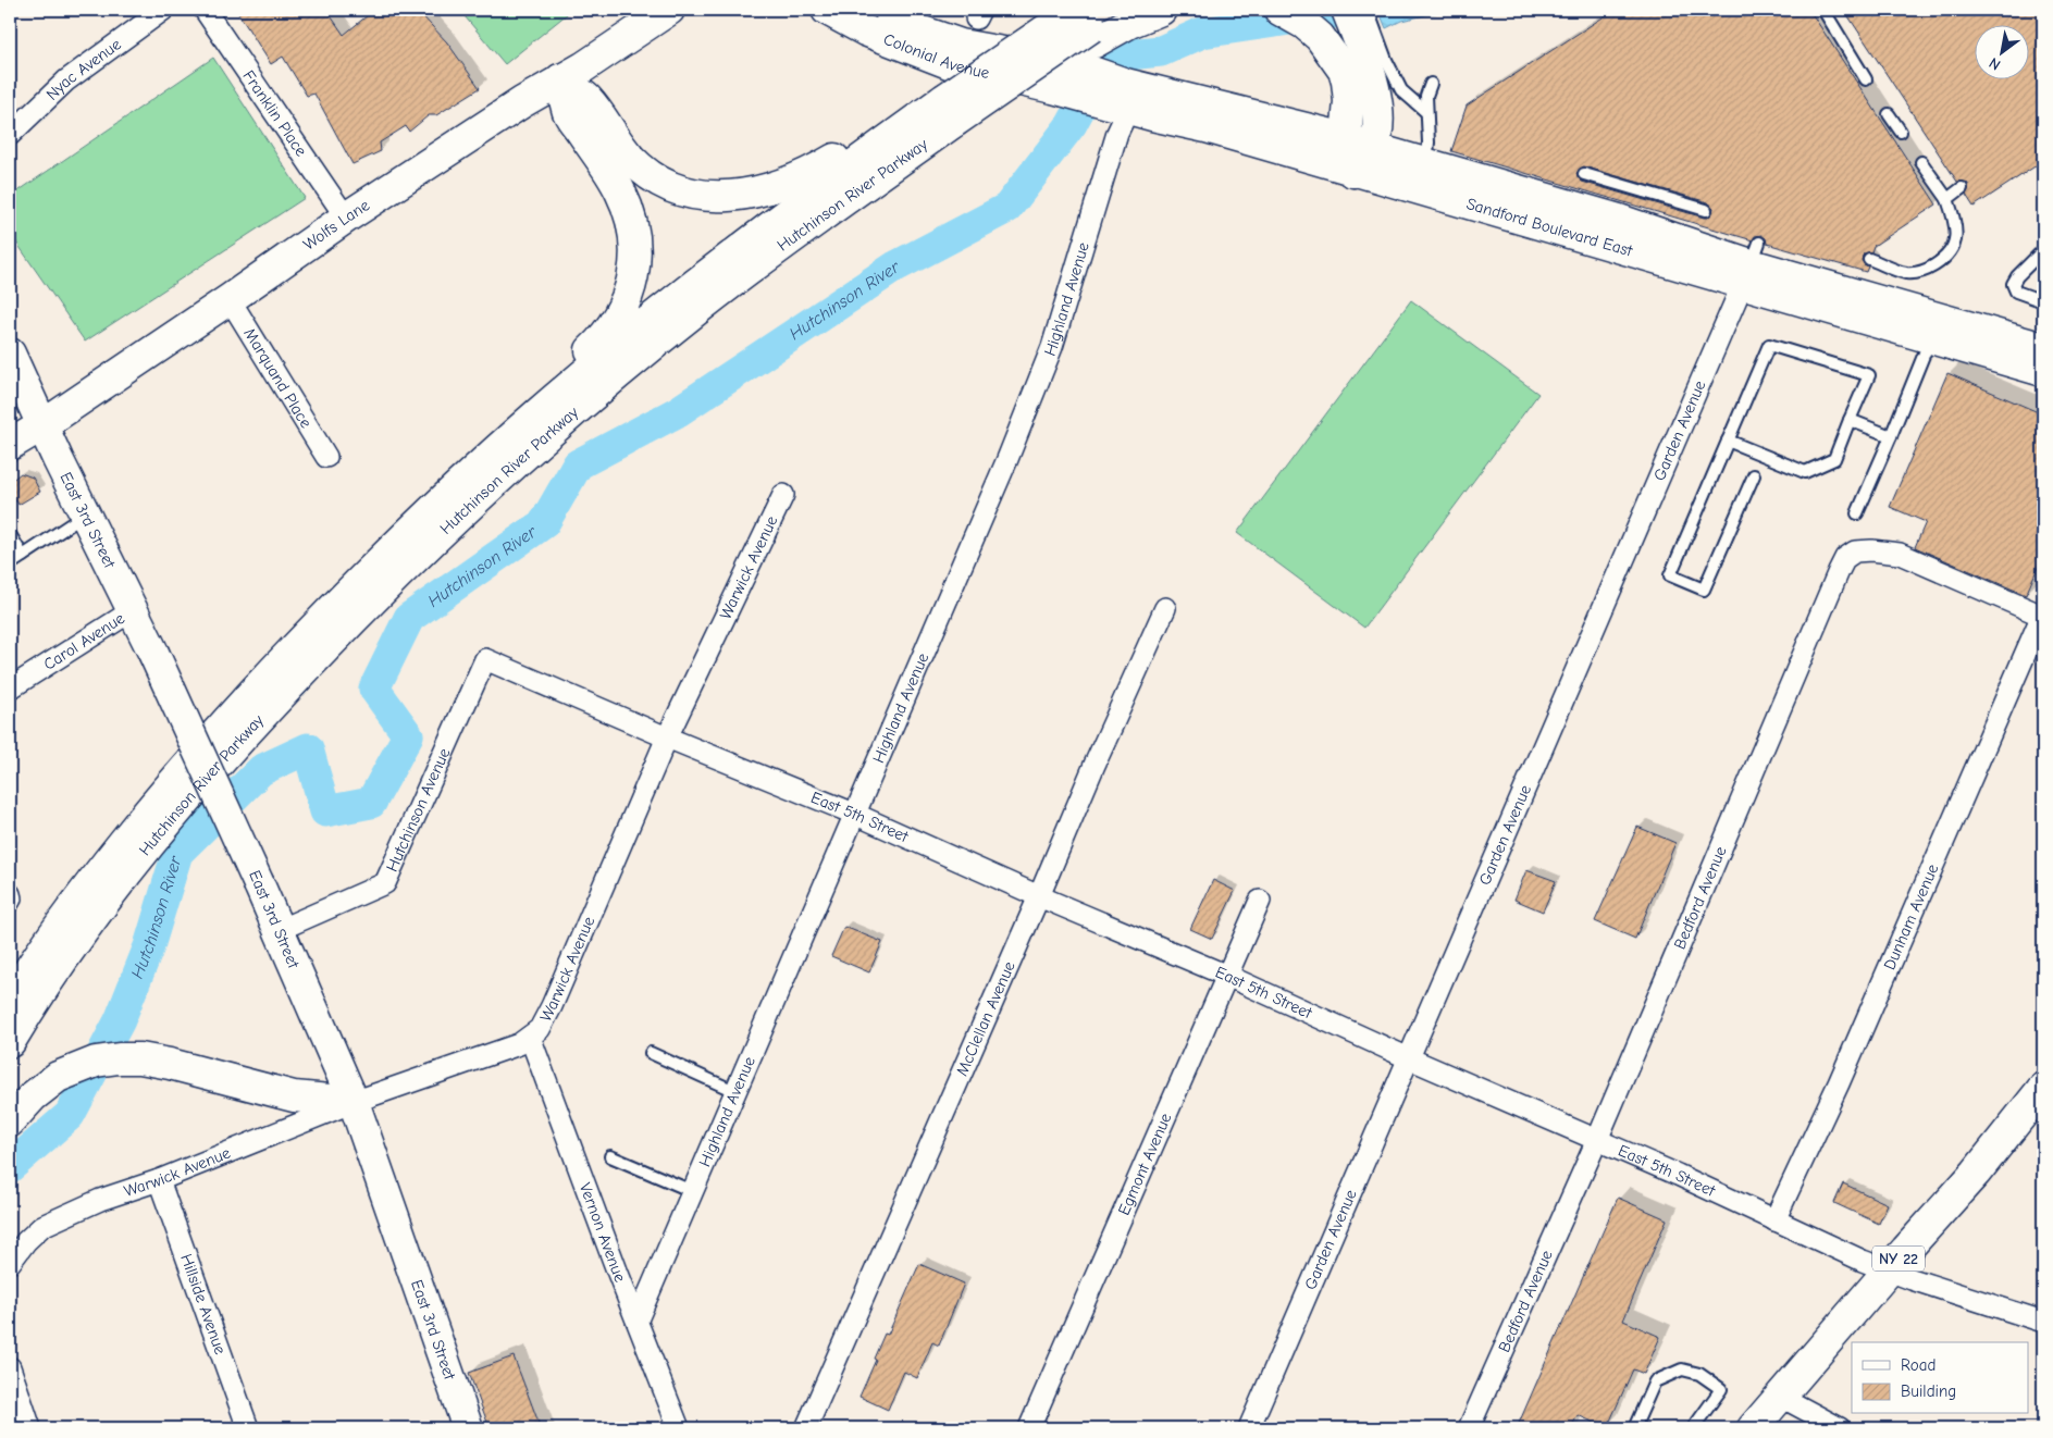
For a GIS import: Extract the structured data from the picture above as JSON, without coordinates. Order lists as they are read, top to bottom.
{
  "streets": {
    "main road": [
      "Colonial Avenue",
      "Hutchinson River Parkway",
      "Wolfs Lane",
      "Sandford Boulevard East",
      "East 3rd Street",
      "NY 22"
    ],
    "street": [
      "Nyac Avenue",
      "Franklin Place",
      "Highland Avenue",
      "Marquand Place",
      "Garden Avenue",
      "Warwick Avenue",
      "Carol Avenue",
      "Hutchinson Avenue",
      "East 5th Street",
      "Bedford Avenue",
      "Dunham Avenue",
      "McClellan Avenue",
      "Egmont Avenue",
      "Vernon Avenue",
      "Hillside Avenue"
    ]
  },
  "crossings": [
    ["Colonial Avenue", "Sandford Boulevard East"],
    ["Franklin Place", "Wolfs Lane"],
    ["Wolfs Lane", "Marquand Place"],
    ["Wolfs Lane", "East 3rd Street"],
    ["Sandford Boulevard East", "Highland Avenue"],
    ["Sandford Boulevard East", "Garden Avenue"],
    ["Highland Avenue", "East 5th Street"],
    ["Highland Avenue", "Vernon Avenue"],
    ["Garden Avenue", "East 5th Street"],
    ["East 3rd Street", "Warwick Avenue"],
    ["East 3rd Street", "Carol Avenue"],
    ["East 3rd Street", "Hutchinson Avenue"],
    ["Warwick Avenue", "East 5th Street"],
    ["Warwick Avenue", "Vernon Avenue"],
    ["Warwick Avenue", "Hillside Avenue"],
    ["Hutchinson Avenue", "East 5th Street"],
    ["East 5th Street", "Bedford Avenue"],
    ["East 5th Street", "Dunham Avenue"],
    ["East 5th Street", "McClellan Avenue"],
    ["East 5th Street", "Egmont Avenue"],
    ["East 5th Street", "NY 22"],
    ["Bedford Avenue", "Dunham Avenue"]
  ],
  "water": ["Hutchinson River"],
  "legend": ["Road", "Building"],
  "north": "bottom left"
}
